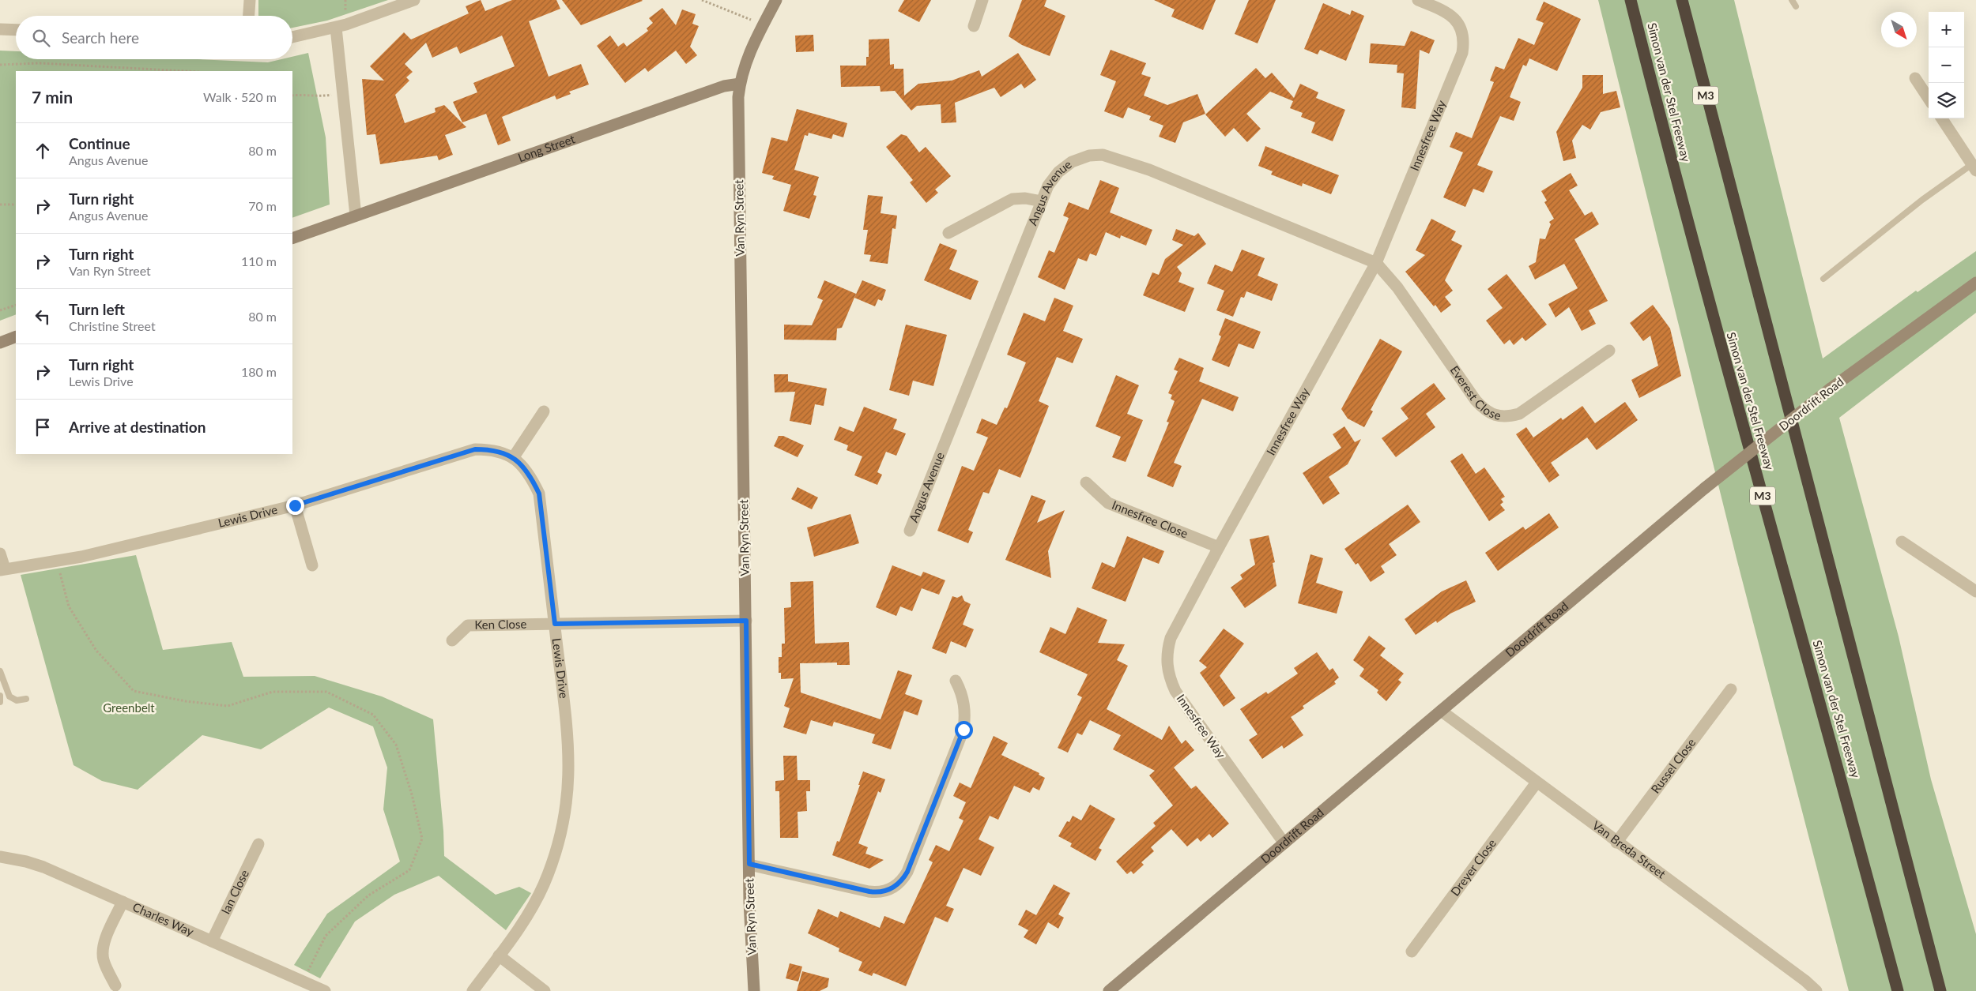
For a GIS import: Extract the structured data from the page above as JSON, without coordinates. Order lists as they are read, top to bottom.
{
  "streets": {
    "highway": ["Simon van der Stel Freeway", "M3"],
    "street": [
      "Innesfree Way",
      "Long Street",
      "Angus Avenue",
      "Van Ryn Street",
      "Everest Close",
      "Doordrift Road",
      "Lewis Drive",
      "Innesfree Close",
      "Ken Close",
      "Russel Close",
      "Van Breda Street",
      "Dreyer Close",
      "Ian Close",
      "Charles Way"
    ]
  },
  "crossings": [
    ["Innesfree Way", "Angus Avenue"],
    ["Innesfree Way", "Everest Close"],
    ["Innesfree Way", "Doordrift Road"],
    ["Innesfree Way", "Innesfree Close"],
    ["Long Street", "Van Ryn Street"],
    ["Angus Avenue", "Everest Close"],
    ["Van Ryn Street", "Ken Close"],
    ["Doordrift Road", "Van Breda Street"],
    ["Lewis Drive", "Ken Close"],
    ["Russel Close", "Van Breda Street"],
    ["Van Breda Street", "Dreyer Close"],
    ["Ian Close", "Charles Way"]
  ],
  "parks": ["Greenbelt"],
  "north": "bottom right",
  "page": {
    "map_buttons": ["+", "−"],
    "search": "Search here",
    "heading": ["7 min", "Walk · 520 m"],
    "list": [
      ["Continue", "Angus Avenue", "80 m"],
      ["Turn right", "Angus Avenue", "70 m"],
      ["Turn right", "Van Ryn Street", "110 m"],
      ["Turn left", "Christine Street", "80 m"],
      ["Turn right", "Lewis Drive", "180 m"],
      "Arrive at destination"
    ]
  }
}
